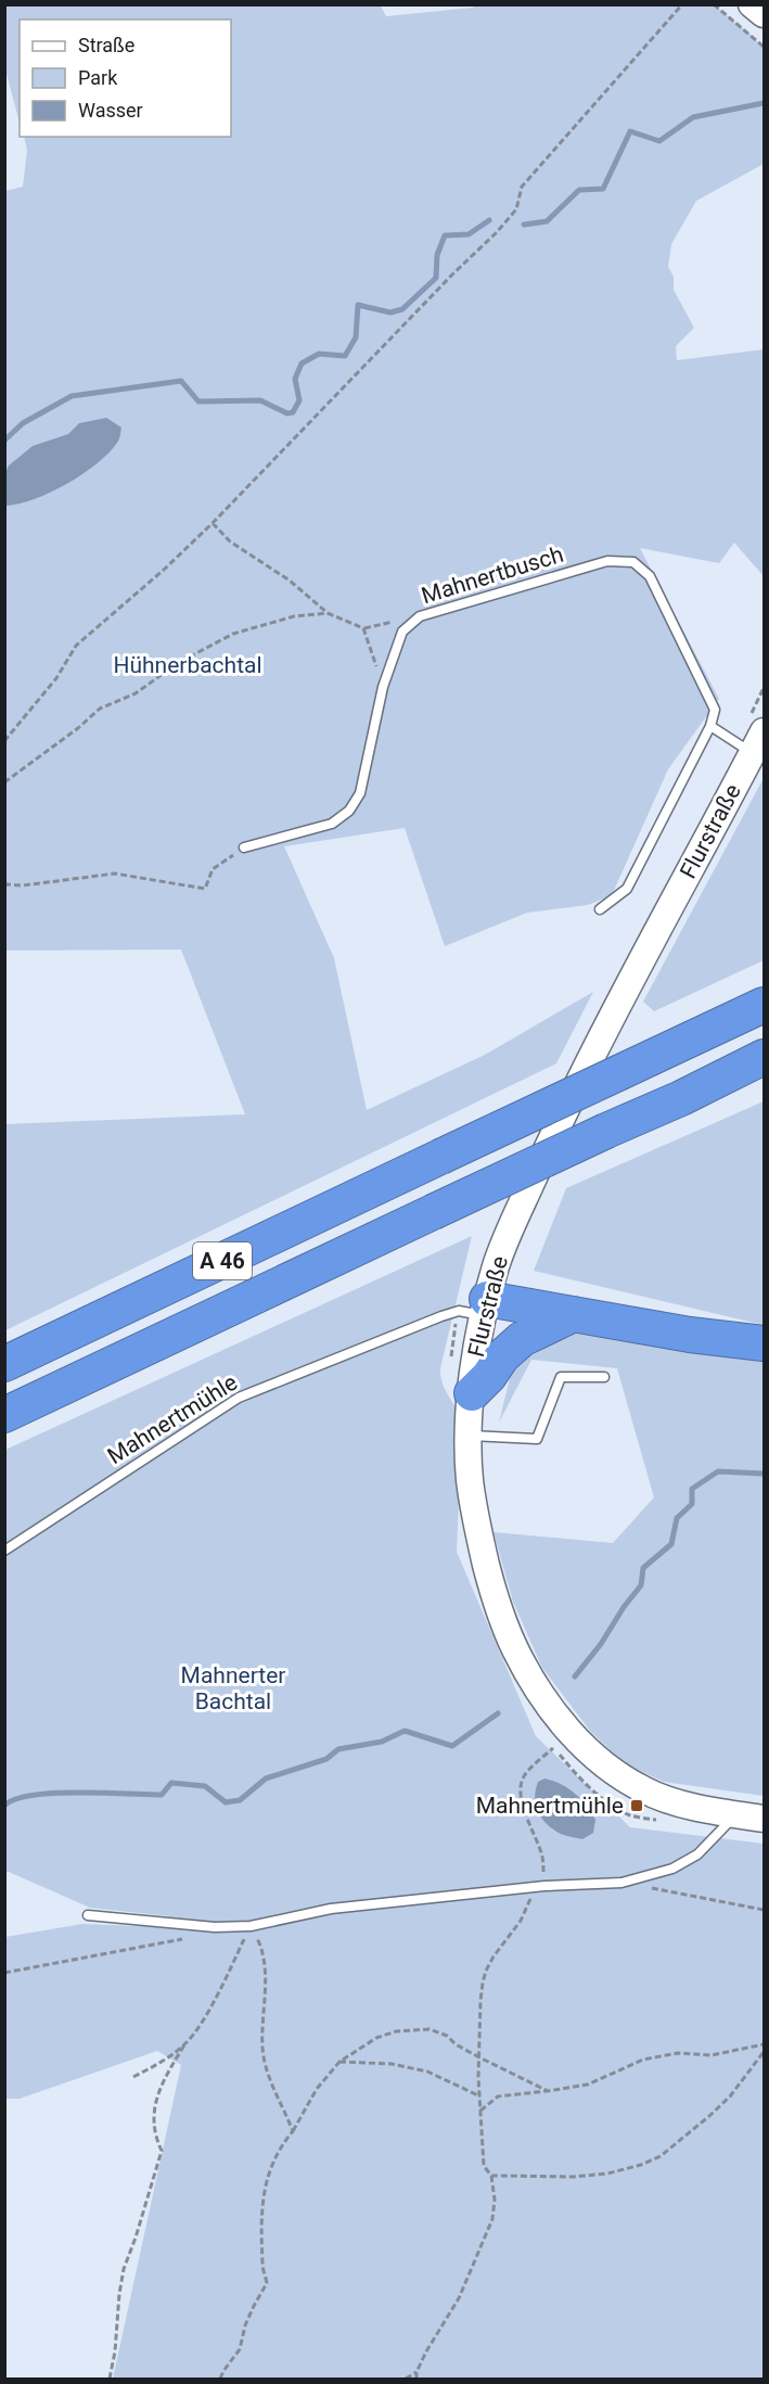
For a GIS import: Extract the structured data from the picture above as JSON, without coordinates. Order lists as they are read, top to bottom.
{
  "streets": {
    "highway": ["A 46"],
    "main road": ["Flurstraße"],
    "lane": ["Mahnertbusch", "Mahnertmühle"]
  },
  "crossings": [
    ["Flurstraße", "Mahnertmühle"]
  ],
  "parks": ["Hühnerbachtal", "Mahnerter Bachtal"],
  "places": {
    "transit": ["Mahnertmühle"]
  },
  "legend": ["Straße", "Park", "Wasser"]
}
